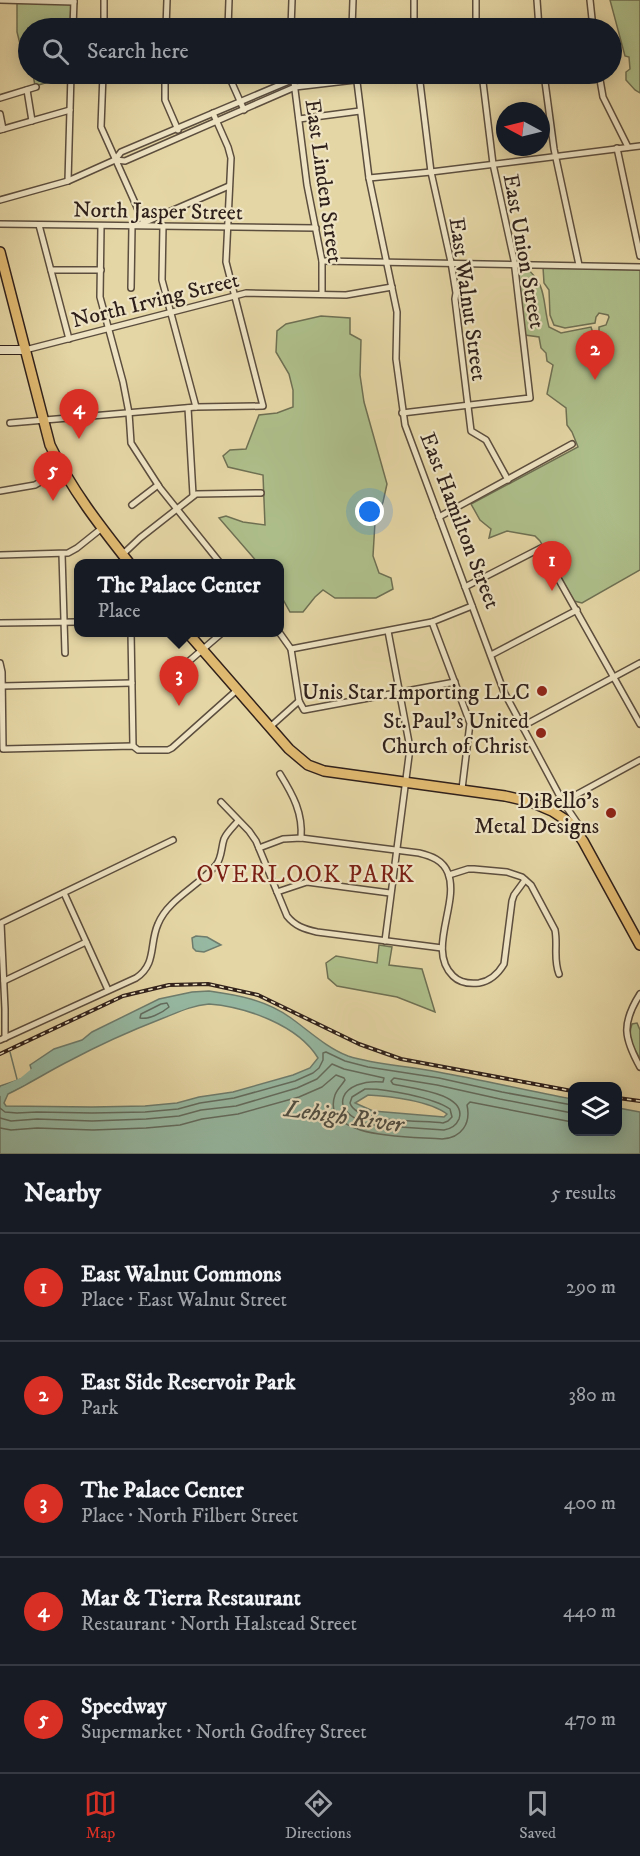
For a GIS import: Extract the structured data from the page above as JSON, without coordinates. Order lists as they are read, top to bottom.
{
  "streets": {
    "main road": ["North Irving Street", "East Hamilton Street"],
    "street": [
      "East Linden Street",
      "North Jasper Street",
      "East Union Street",
      "East Walnut Street"
    ]
  },
  "crossings": [
    ["East Linden Street", "North Jasper Street"],
    ["East Linden Street", "North Irving Street"],
    ["East Union Street", "East Walnut Street"],
    ["North Irving Street", "East Hamilton Street"]
  ],
  "districts": ["OVERLOOK PARK"],
  "water": ["Lehigh River"],
  "places": ["Unis Star Importing LLC", "St. Paul's United Church of Christ", "DiBello's Metal Designs"],
  "north": "left",
  "page": {
    "search": "Search here",
    "pins": [
      "2",
      "4",
      "5",
      "1",
      "3"
    ],
    "popup": ["The Palace Center", "Place"],
    "heading": ["Nearby", "5 results"],
    "list": [
      {
        "mark": "1",
        "name": "East Walnut Commons",
        "note": "Place · East Walnut Street",
        "value": "290 m"
      },
      {
        "mark": "2",
        "name": "East Side Reservoir Park",
        "note": "Park",
        "value": "380 m"
      },
      {
        "mark": "3",
        "name": "The Palace Center",
        "note": "Place · North Filbert Street",
        "value": "400 m"
      },
      {
        "mark": "4",
        "name": "Mar & Tierra Restaurant",
        "note": "Restaurant · North Halstead Street",
        "value": "440 m"
      },
      {
        "mark": "5",
        "name": "Speedway",
        "note": "Supermarket · North Godfrey Street",
        "value": "470 m"
      }
    ],
    "nav": ["Map", "Directions", "Saved"]
  }
}
